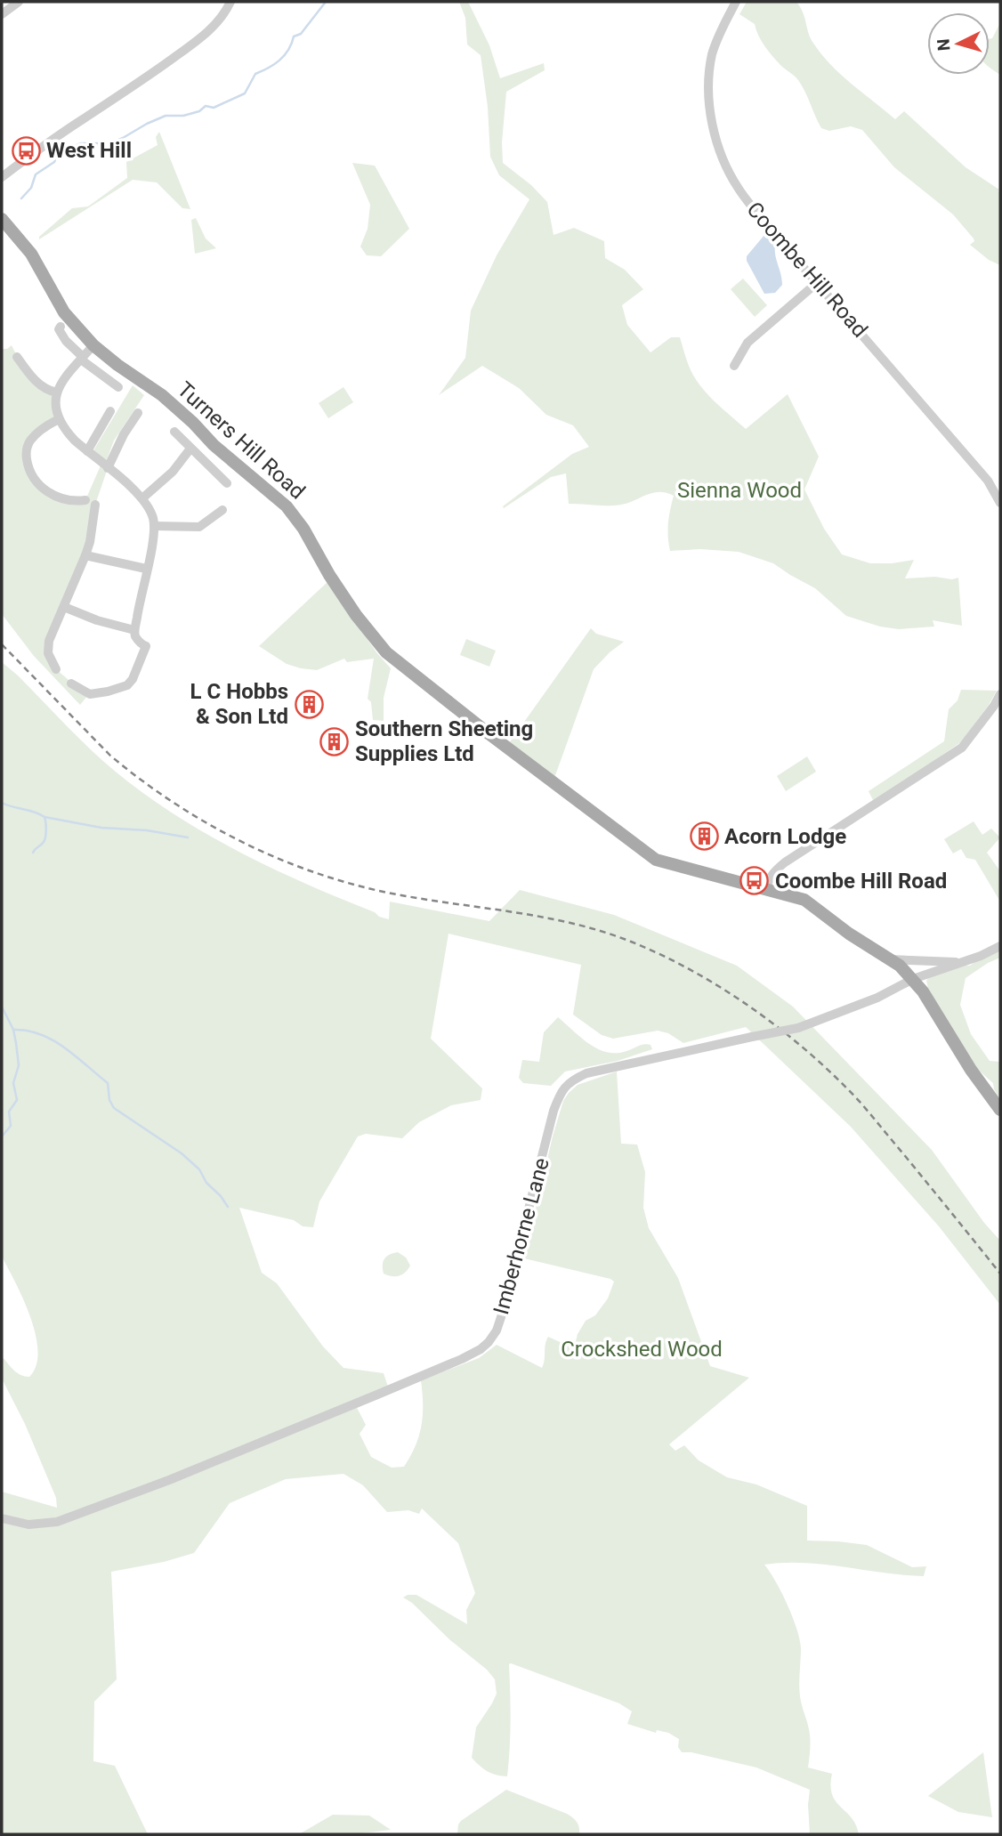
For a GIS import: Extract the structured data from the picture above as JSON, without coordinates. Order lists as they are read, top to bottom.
{
  "streets": {
    "main road": ["Turners Hill Road"],
    "street": ["Coombe Hill Road", "Imberhorne Lane"]
  },
  "crossings": [
    ["Turners Hill Road", "Imberhorne Lane"]
  ],
  "parks": ["Sienna Wood", "Crockshed Wood"],
  "places": {
    "bus stop": ["West Hill", "Coombe Hill Road"],
    "building": ["L C Hobbs & Son Ltd", "Southern Sheeting Supplies Ltd", "Acorn Lodge"]
  },
  "north": "left"
}
